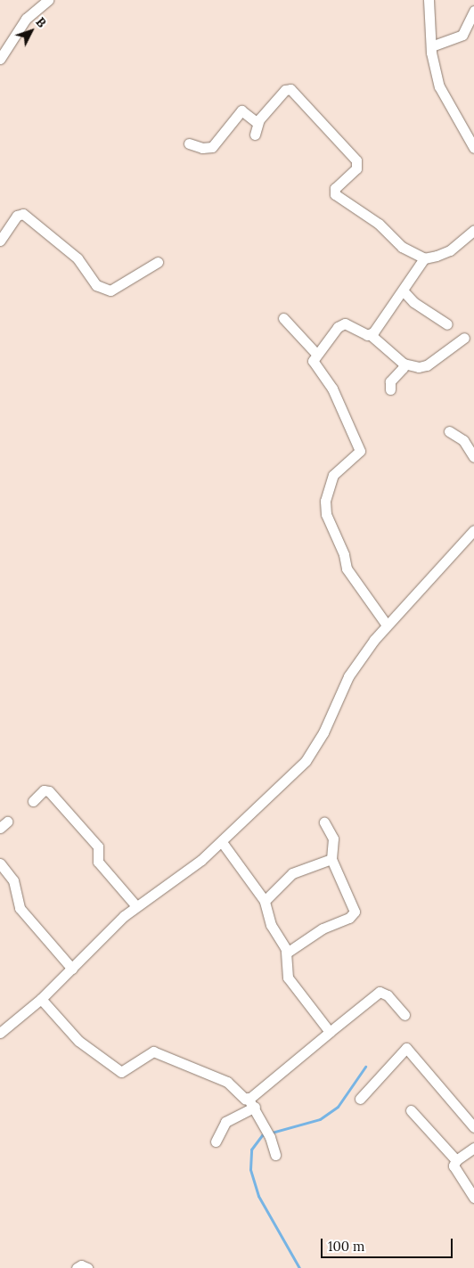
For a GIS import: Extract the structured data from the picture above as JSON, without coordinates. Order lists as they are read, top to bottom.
{
  "scale_bar": "100 m",
  "north": "top right"
}
